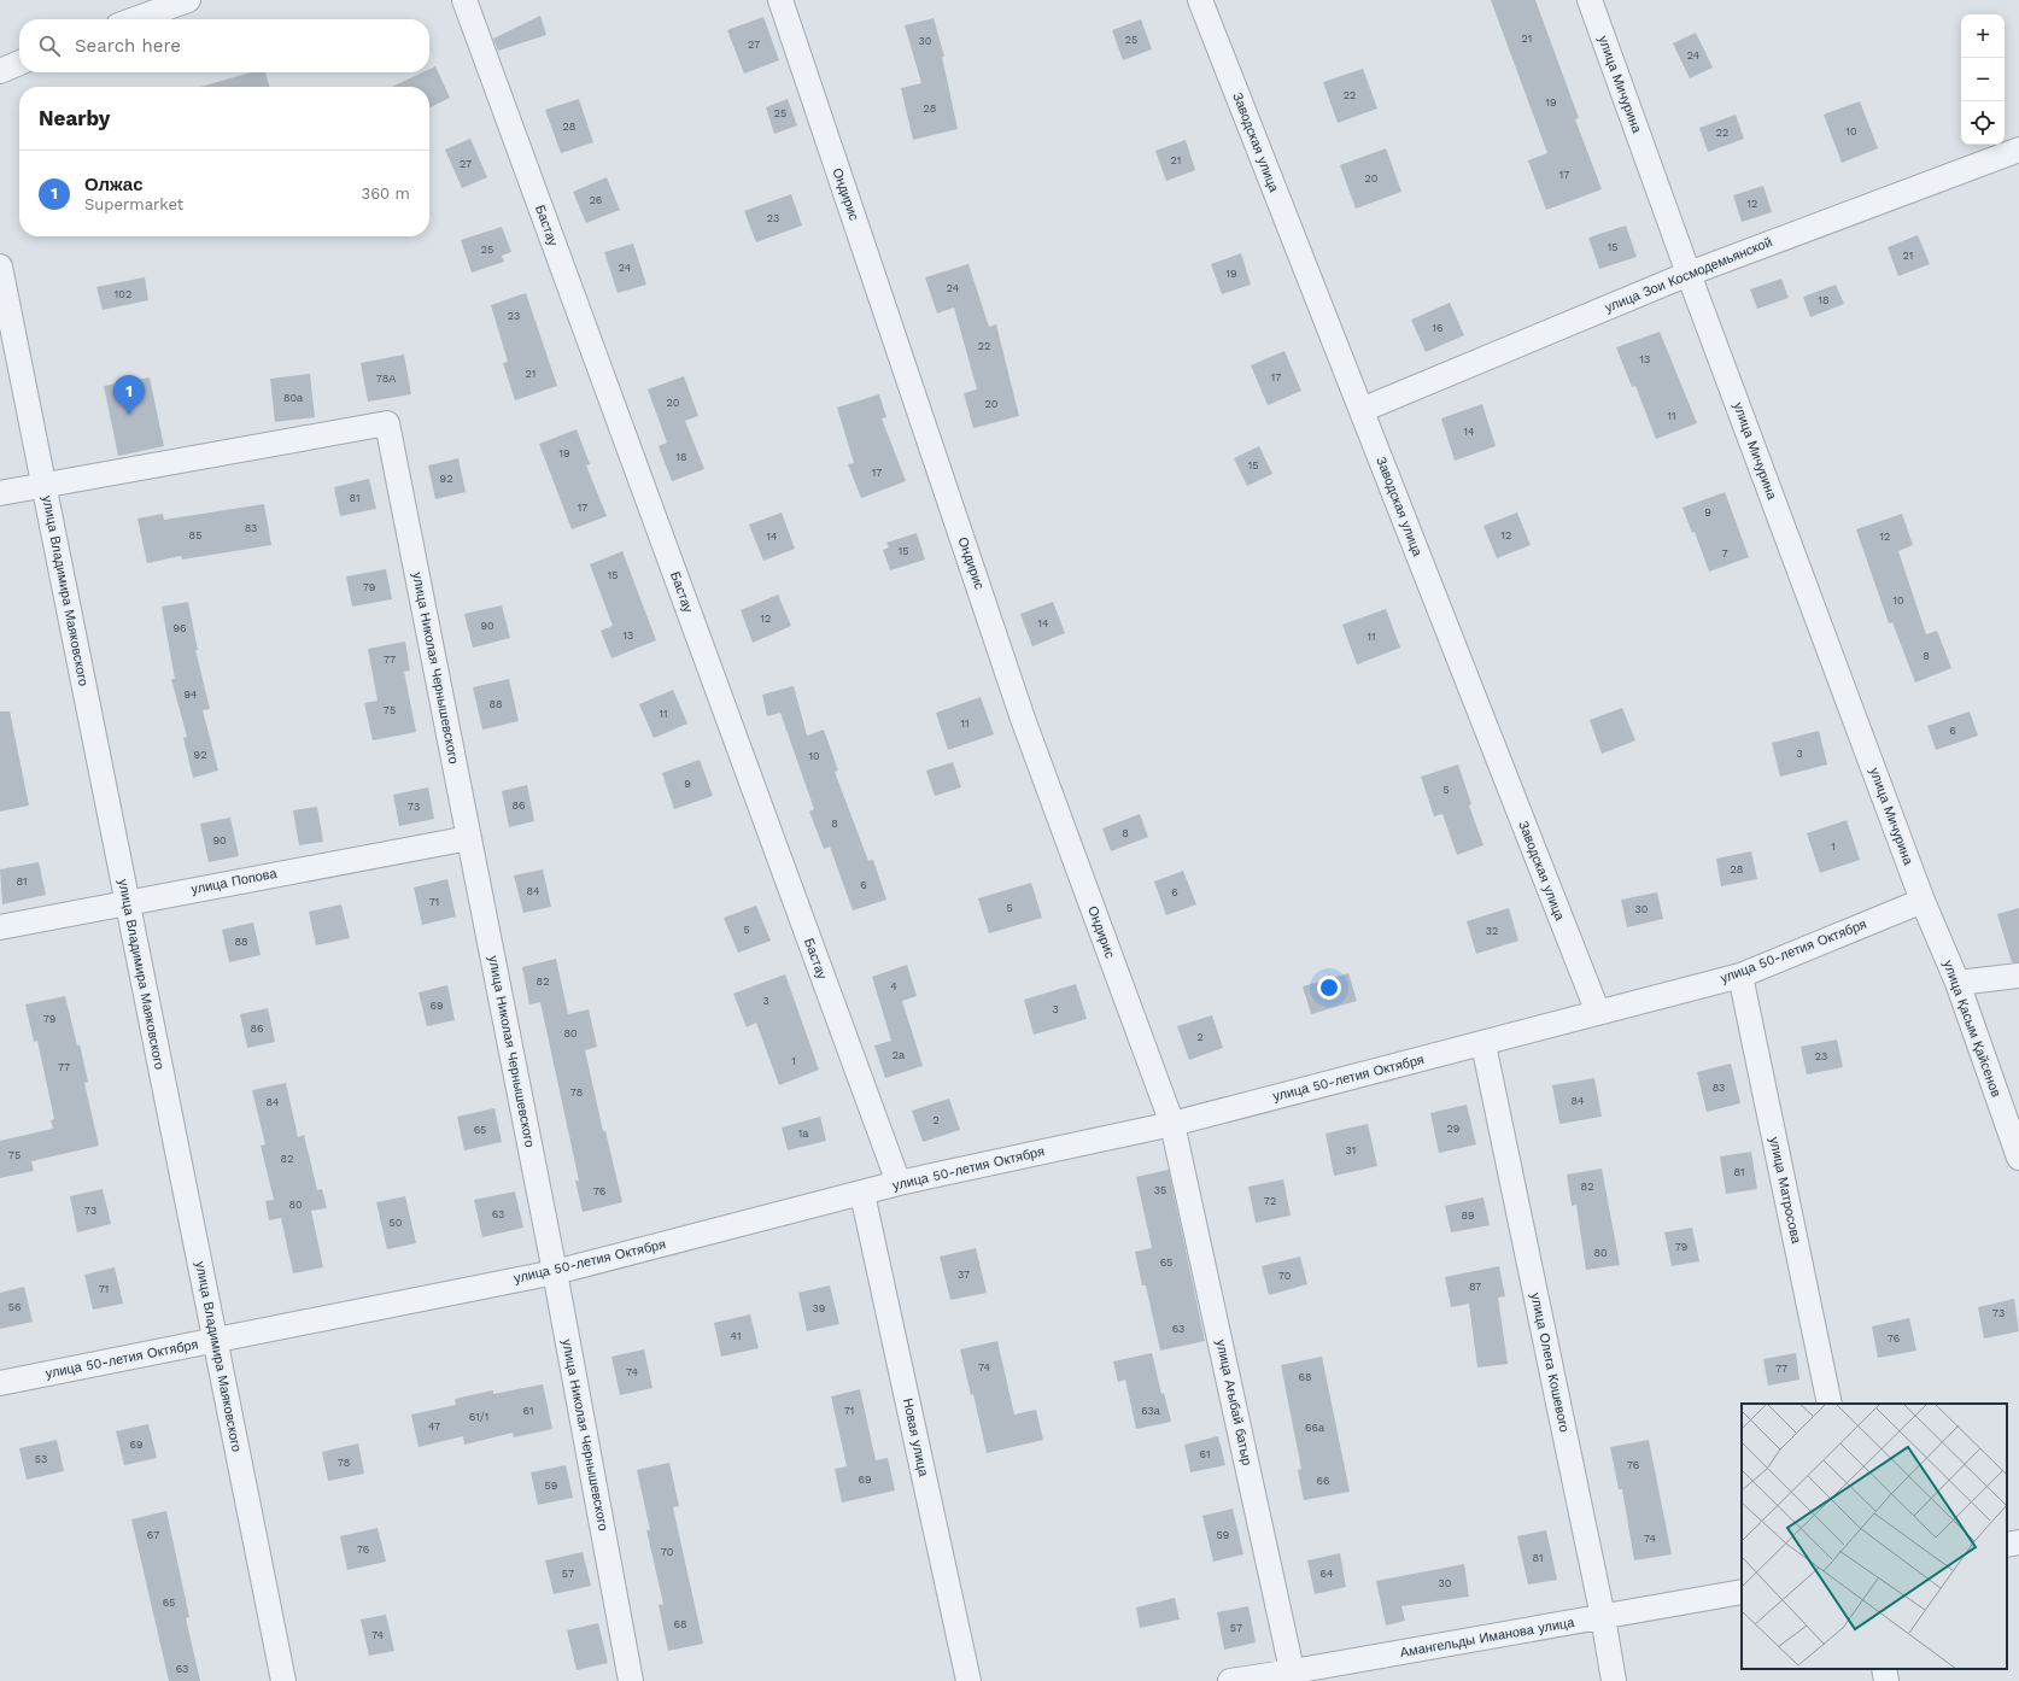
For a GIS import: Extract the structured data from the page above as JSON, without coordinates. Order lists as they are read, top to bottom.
{
  "streets": {
    "street": [
      "улица Мичурина",
      "Заводская улица",
      "Ондирис",
      "Бастау",
      "улица Зои Космодемьянской",
      "улица Владимира Маяковского",
      "улица Николая Чернышевского",
      "улица Попова",
      "улица 50-летия Октября",
      "улица Қасым Қайсенов",
      "улица Матросова",
      "улица Олега Кошевого",
      "улица Ағыбай батыр",
      "Новая улица",
      "Амангельды Иманова улица"
    ]
  },
  "crossings": [
    ["улица Мичурина", "улица Зои Космодемьянской"],
    ["улица Мичурина", "улица 50-летия Октября"],
    ["улица Мичурина", "улица Қасым Қайсенов"],
    ["Заводская улица", "улица Зои Космодемьянской"],
    ["Заводская улица", "улица 50-летия Октября"],
    ["Ондирис", "улица 50-летия Октября"],
    ["Ондирис", "улица Ағыбай батыр"],
    ["Бастау", "улица 50-летия Октября"],
    ["улица Владимира Маяковского", "улица Николая Чернышевского"],
    ["улица Владимира Маяковского", "улица Попова"],
    ["улица Владимира Маяковского", "улица 50-летия Октября"],
    ["улица Николая Чернышевского", "улица Попова"],
    ["улица Николая Чернышевского", "улица 50-летия Октября"],
    ["улица 50-летия Октября", "улица Қасым Қайсенов"],
    ["улица 50-летия Октября", "улица Матросова"],
    ["улица 50-летия Октября", "улица Олега Кошевого"],
    ["улица 50-летия Октября", "улица Ағыбай батыр"],
    ["улица 50-летия Октября", "Новая улица"],
    ["улица Олега Кошевого", "Амангельды Иманова улица"],
    ["улица Ағыбай батыр", "Амангельды Иманова улица"]
  ],
  "house_numbers": [
    "21",
    "25",
    "30",
    "27",
    "24",
    "22",
    "19",
    "28",
    "25",
    "28",
    "10",
    "22",
    "21",
    "27",
    "17",
    "20",
    "26",
    "12",
    "23",
    "15",
    "25",
    "21",
    "24",
    "19",
    "24",
    "102",
    "18",
    "23",
    "16",
    "22",
    "13",
    "21",
    "17",
    "78А",
    "80а",
    "20",
    "20",
    "11",
    "14",
    "19",
    "18",
    "15",
    "17",
    "92",
    "81",
    "17",
    "9",
    "83",
    "85",
    "12",
    "14",
    "12",
    "15",
    "7",
    "15",
    "79",
    "10",
    "12",
    "14",
    "90",
    "96",
    "13",
    "11",
    "8",
    "77",
    "94",
    "88",
    "75",
    "11",
    "11",
    "6",
    "3",
    "92",
    "10",
    "9",
    "5",
    "86",
    "73",
    "8",
    "8",
    "90",
    "1",
    "28",
    "81",
    "6",
    "84",
    "6",
    "71",
    "5",
    "30",
    "5",
    "32",
    "88",
    "82",
    "4",
    "3",
    "69",
    "3",
    "79",
    "86",
    "80",
    "2",
    "2а",
    "23",
    "1",
    "77",
    "83",
    "78",
    "84",
    "84",
    "2",
    "29",
    "65",
    "1а",
    "31",
    "75",
    "82",
    "81",
    "82",
    "35",
    "76",
    "72",
    "80",
    "73",
    "63",
    "89",
    "50",
    "79",
    "80",
    "65",
    "37",
    "70",
    "87",
    "71",
    "56",
    "39",
    "73",
    "63",
    "41",
    "76",
    "74",
    "77",
    "74",
    "68",
    "61",
    "71",
    "63а",
    "61/1",
    "47",
    "66а",
    "69",
    "61",
    "53",
    "78",
    "76",
    "69",
    "66",
    "59",
    "67",
    "59",
    "74",
    "76",
    "70",
    "81",
    "57",
    "64",
    "30",
    "65",
    "68",
    "57",
    "74",
    "63"
  ],
  "page": {
    "map_buttons": ["+", "−"],
    "search": "Search here",
    "heading": "Nearby",
    "list": [
      {
        "mark": "1",
        "name": "Олжас",
        "note": "Supermarket",
        "value": "360 m"
      }
    ],
    "pins": "1"
  }
}
